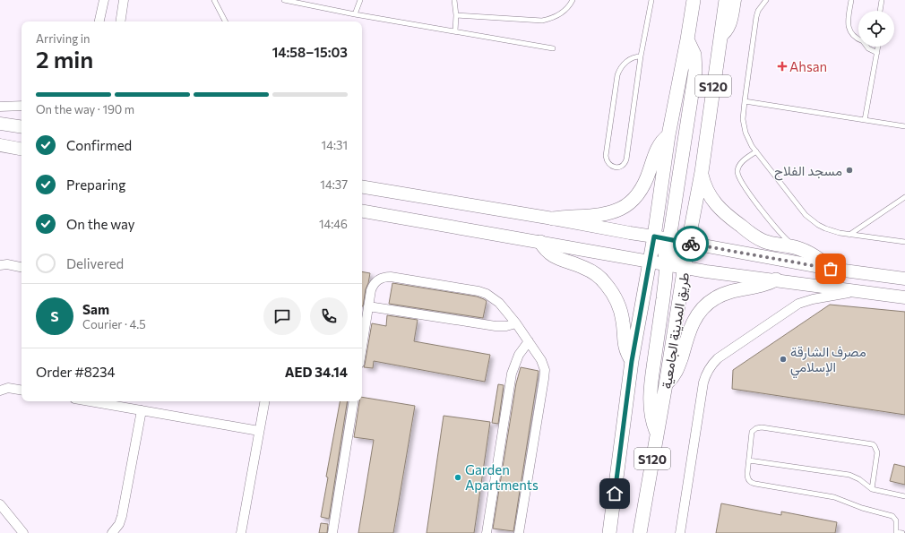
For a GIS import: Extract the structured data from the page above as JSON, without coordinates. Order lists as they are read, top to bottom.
{
  "streets": {
    "main road": ["S120", "طريق المدينة الجامعية"]
  },
  "places": {
    "health": ["Ahsan"],
    "other": ["مسجد الفلاح", "مصرف الشارقة الإسلامي", "Garden Apartments"]
  },
  "page": {
    "heading": ["2 min", "Arriving in", "14:58–15:03"],
    "panel": [
      "Sam",
      "Courier · 4.5",
      "Order #8234",
      "AED 34.14"
    ],
    "bar": "On the way · 190 m",
    "list": [
      ["Confirmed", "14:31"],
      ["Preparing", "14:37"],
      ["On the way", "14:46"],
      "Delivered"
    ],
    "round": "S"
  }
}
